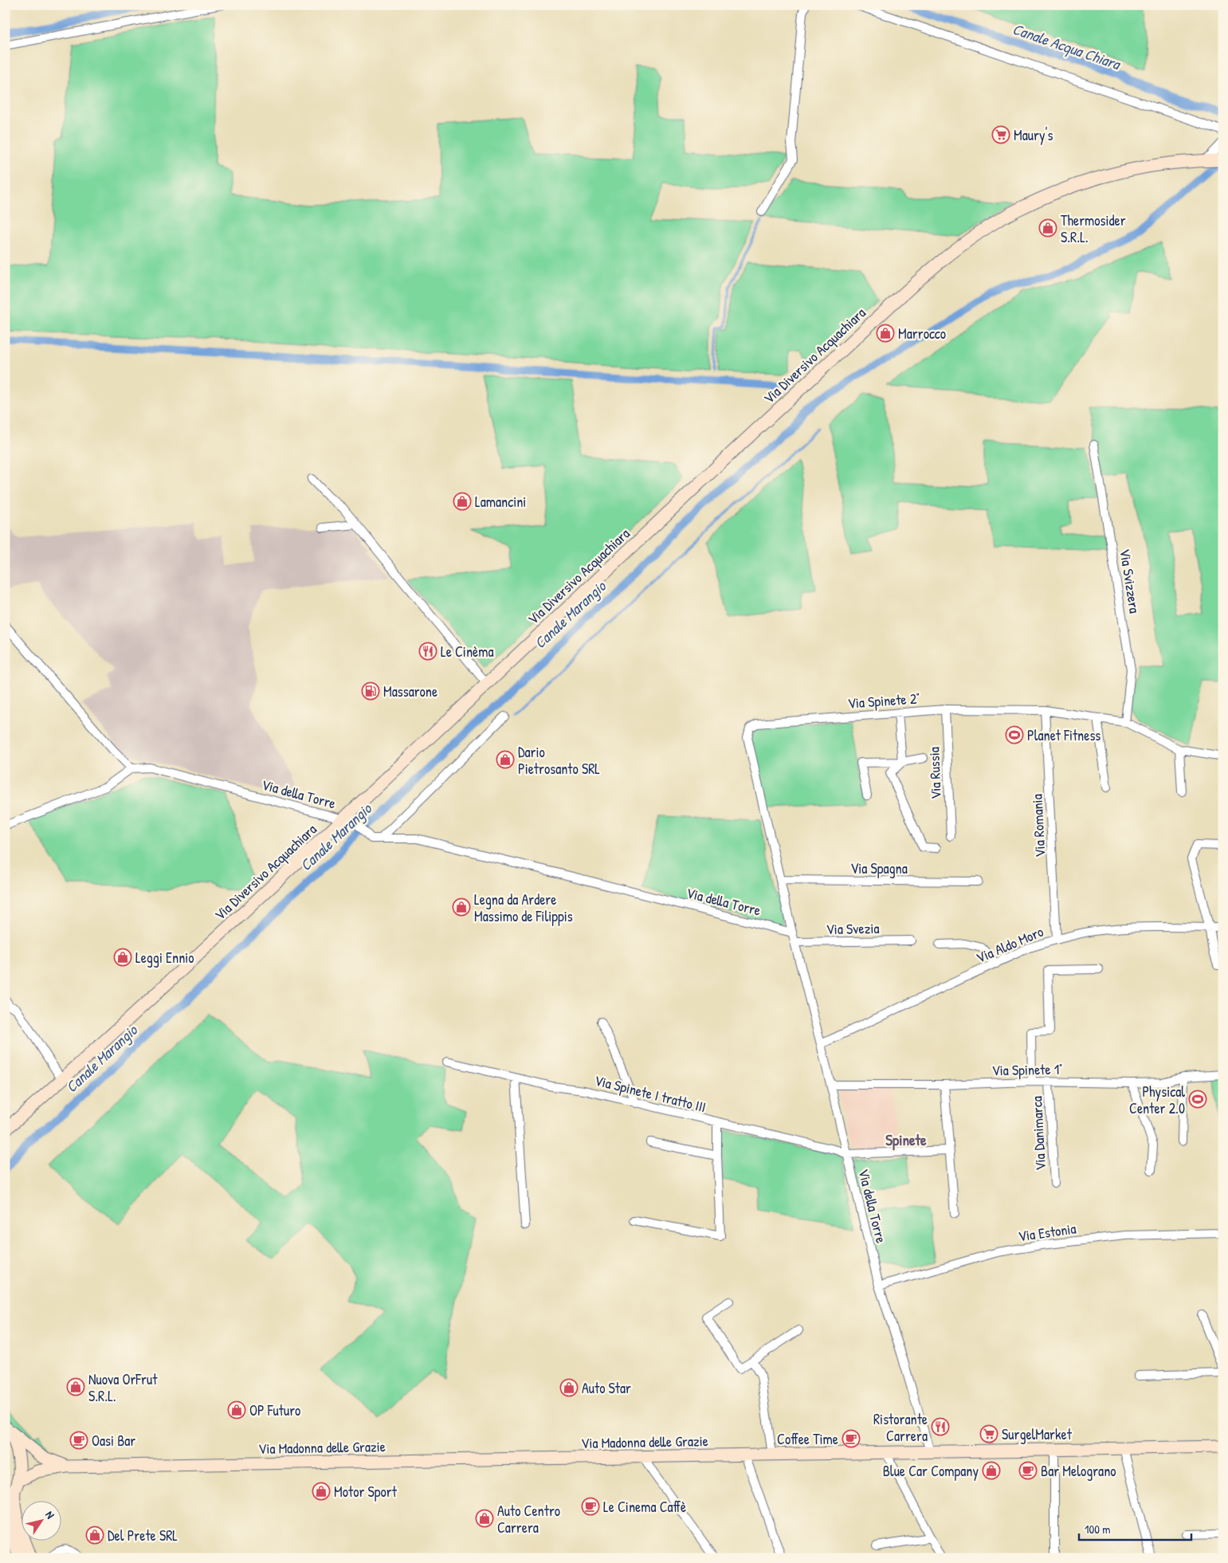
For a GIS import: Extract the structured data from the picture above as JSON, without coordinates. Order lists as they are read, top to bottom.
{
  "streets": {
    "main road": ["Via Diversivo Acquachiara", "Via Madonna delle Grazie"],
    "street": [
      "Via Svizzera",
      "Via Spinete 2°",
      "Via Russia",
      "Via della Torre",
      "Via Romania",
      "Via Spagna",
      "Via Svezia",
      "Via Aldo Moro",
      "Via Spinete 1°",
      "Via Spinete I tratto III",
      "Via Danimarca",
      "Via Estonia"
    ]
  },
  "crossings": [
    ["Via Diversivo Acquachiara", "Via della Torre"],
    ["Via Svizzera", "Via Spinete 2°"],
    ["Via Spinete 2°", "Via Russia"],
    ["Via Spinete 2°", "Via della Torre"],
    ["Via Spinete 2°", "Via Romania"],
    ["Via Spinete 2°", "Via Spagna"],
    ["Via della Torre", "Via Svezia"],
    ["Via della Torre", "Via Aldo Moro"],
    ["Via della Torre", "Via Spinete 1°"],
    ["Via della Torre", "Via Spinete I tratto III"],
    ["Via della Torre", "Via Estonia"],
    ["Via della Torre", "Via Madonna delle Grazie"],
    ["Via Romania", "Via Aldo Moro"],
    ["Via Spinete 1°", "Via Danimarca"]
  ],
  "districts": ["Spinete"],
  "water": ["Canale Acqua Chiara", "Canale Marangio"],
  "places": {
    "supermarket": ["Maury's", "SurgelMarket"],
    "shop": [
      "Thermosider S.R.L.",
      "Marrocco",
      "Lamancini",
      "Dario Pietrosanto SRL",
      "Legna da Ardere Massimo de Filippis",
      "Leggi Ennio",
      "Nuova OrFrut S.R.L.",
      "Auto Star",
      "OP Futuro",
      "Blue Car Company",
      "Motor Sport",
      "Auto Centro Carrera",
      "Del Prete SRL"
    ],
    "restaurant": ["Le Cinèma", "Ristorante Carrera"],
    "fuel station": ["Massarone"],
    "sports": ["Planet Fitness", "Physical Center 2.0"],
    "cafe": [
      "Coffee Time",
      "Oasi Bar",
      "Bar Melograno",
      "Le Cinema Caffè"
    ]
  },
  "scale_bar": "100 m",
  "north": "top right"
}
